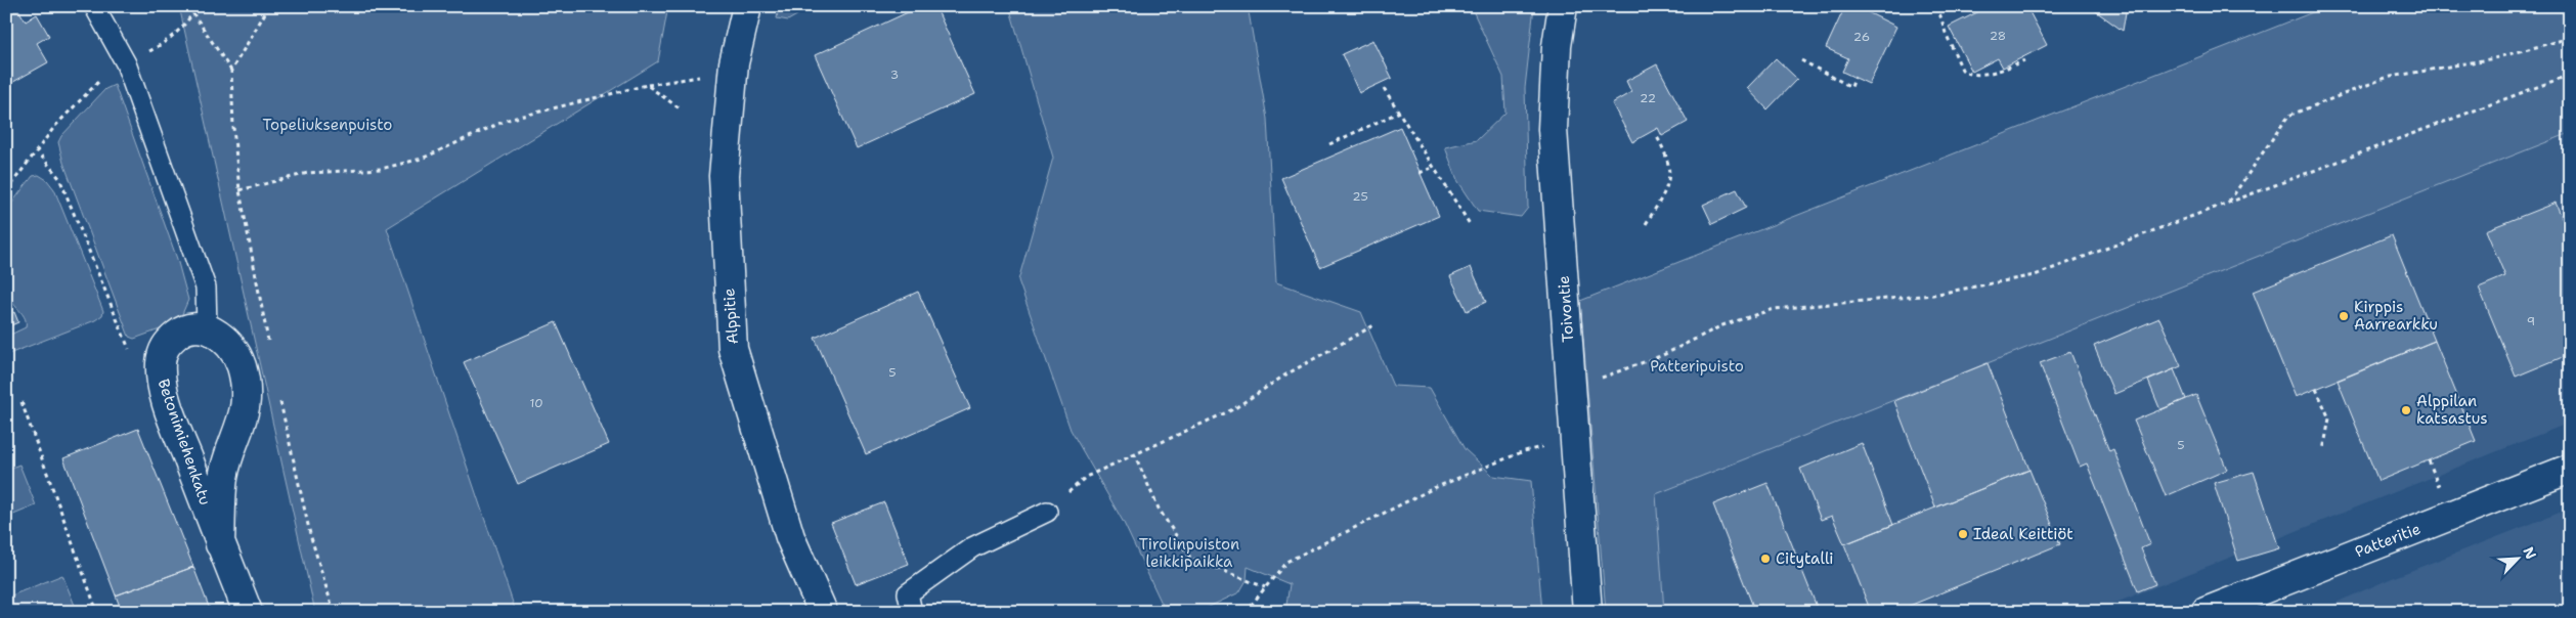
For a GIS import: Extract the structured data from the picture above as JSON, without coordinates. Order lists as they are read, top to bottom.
{
  "streets": {
    "street": [
      "Toivontie",
      "Alppitie",
      "Betonimiehenkatu",
      "Patteritie"
    ]
  },
  "parks": ["Topeliuksenpuisto", "Patteripuisto", "Tirolinpuiston leikkipaikka"],
  "places": [
    "Kirppis Aarrearkku",
    "Alppilan katsastus",
    "Ideal Keittiöt",
    "Citytalli"
  ],
  "house_numbers": [
    "28",
    "26",
    "3",
    "22",
    "25",
    "9",
    "5",
    "10",
    "5"
  ],
  "north": "top right"
}
